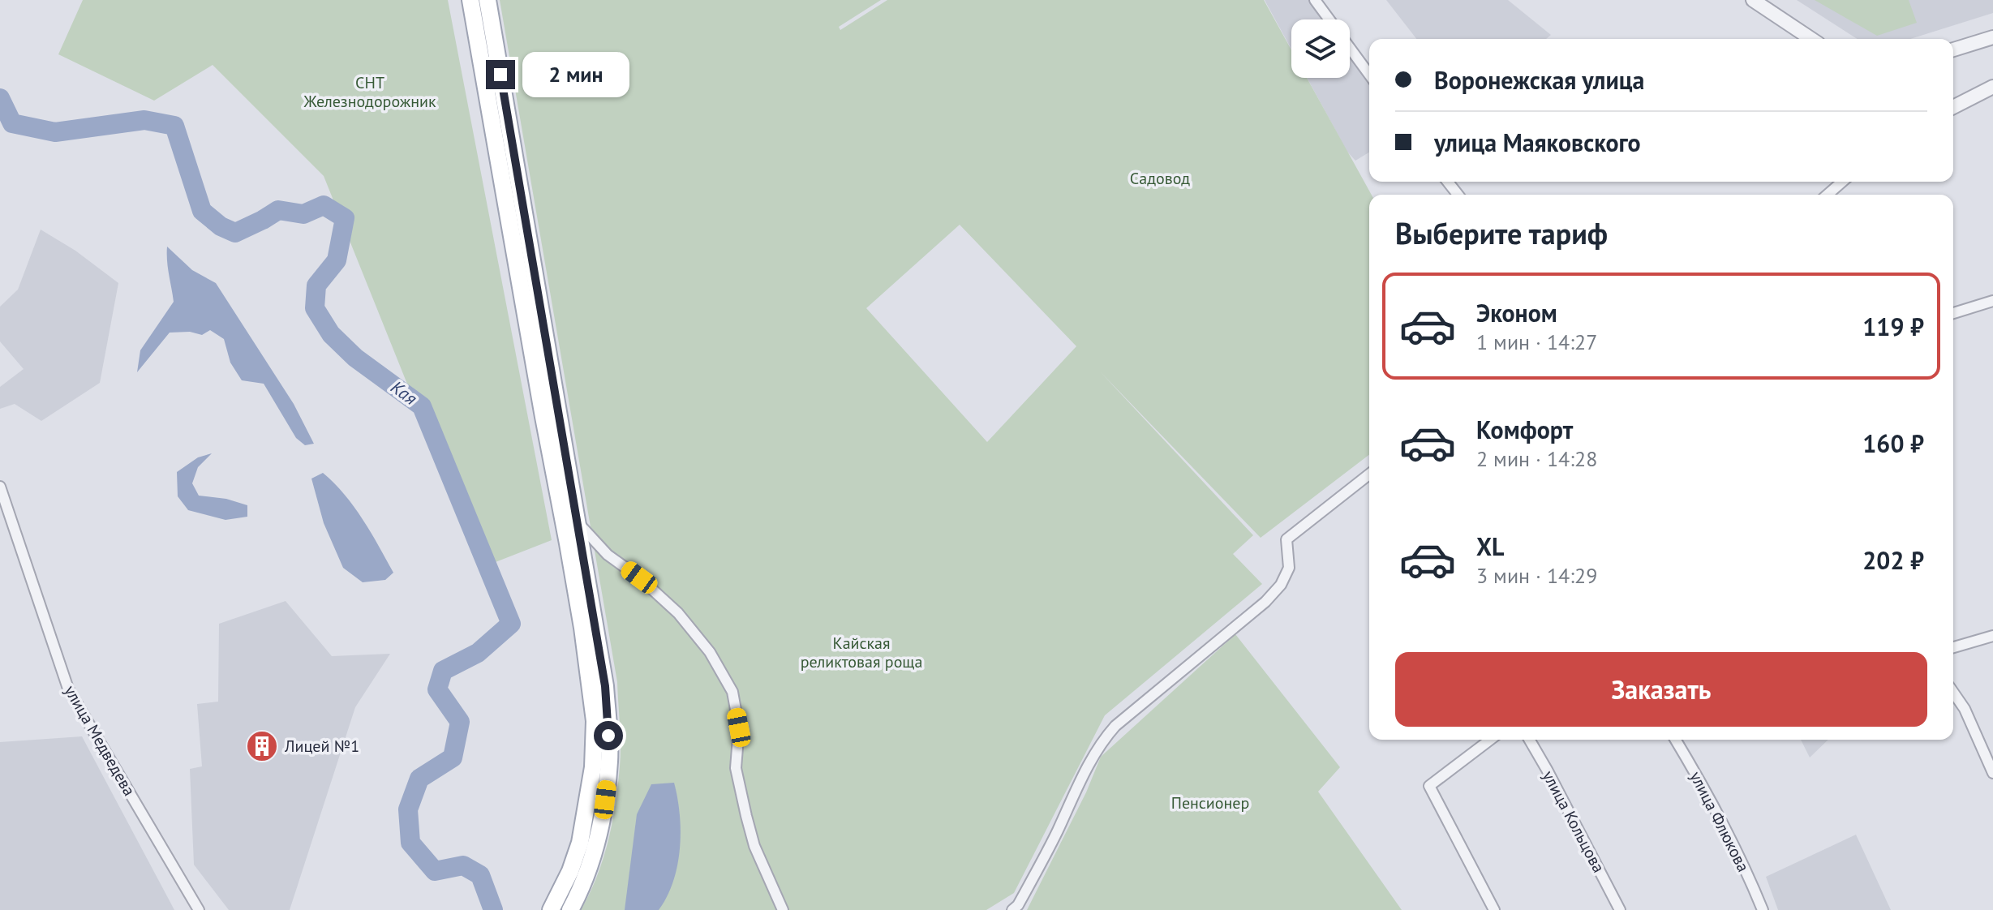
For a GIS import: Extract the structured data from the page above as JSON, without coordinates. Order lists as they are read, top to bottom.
{
  "streets": {
    "street": ["улица Медведева", "улица Кольцова", "улица Флюкова"]
  },
  "water": ["Кая"],
  "parks": [
    "СНТ Железнодорожник",
    "Садовод",
    "Кайская реликтовая роща",
    "Пенсионер"
  ],
  "places": {
    "building": ["Лицей №1"]
  },
  "page": {
    "banner": ["Воронежская улица", "улица Маяковского"],
    "bubble": "2 мин",
    "heading": "Выберите тариф",
    "list": [
      {
        "name": "Эконом",
        "note": "1 мин · 14:27",
        "value": "119 ₽"
      },
      {
        "name": "Комфорт",
        "note": "2 мин · 14:28",
        "value": "160 ₽"
      },
      {
        "name": "XL",
        "note": "3 мин · 14:29",
        "value": "202 ₽"
      }
    ],
    "buttons": "Заказать"
  }
}
